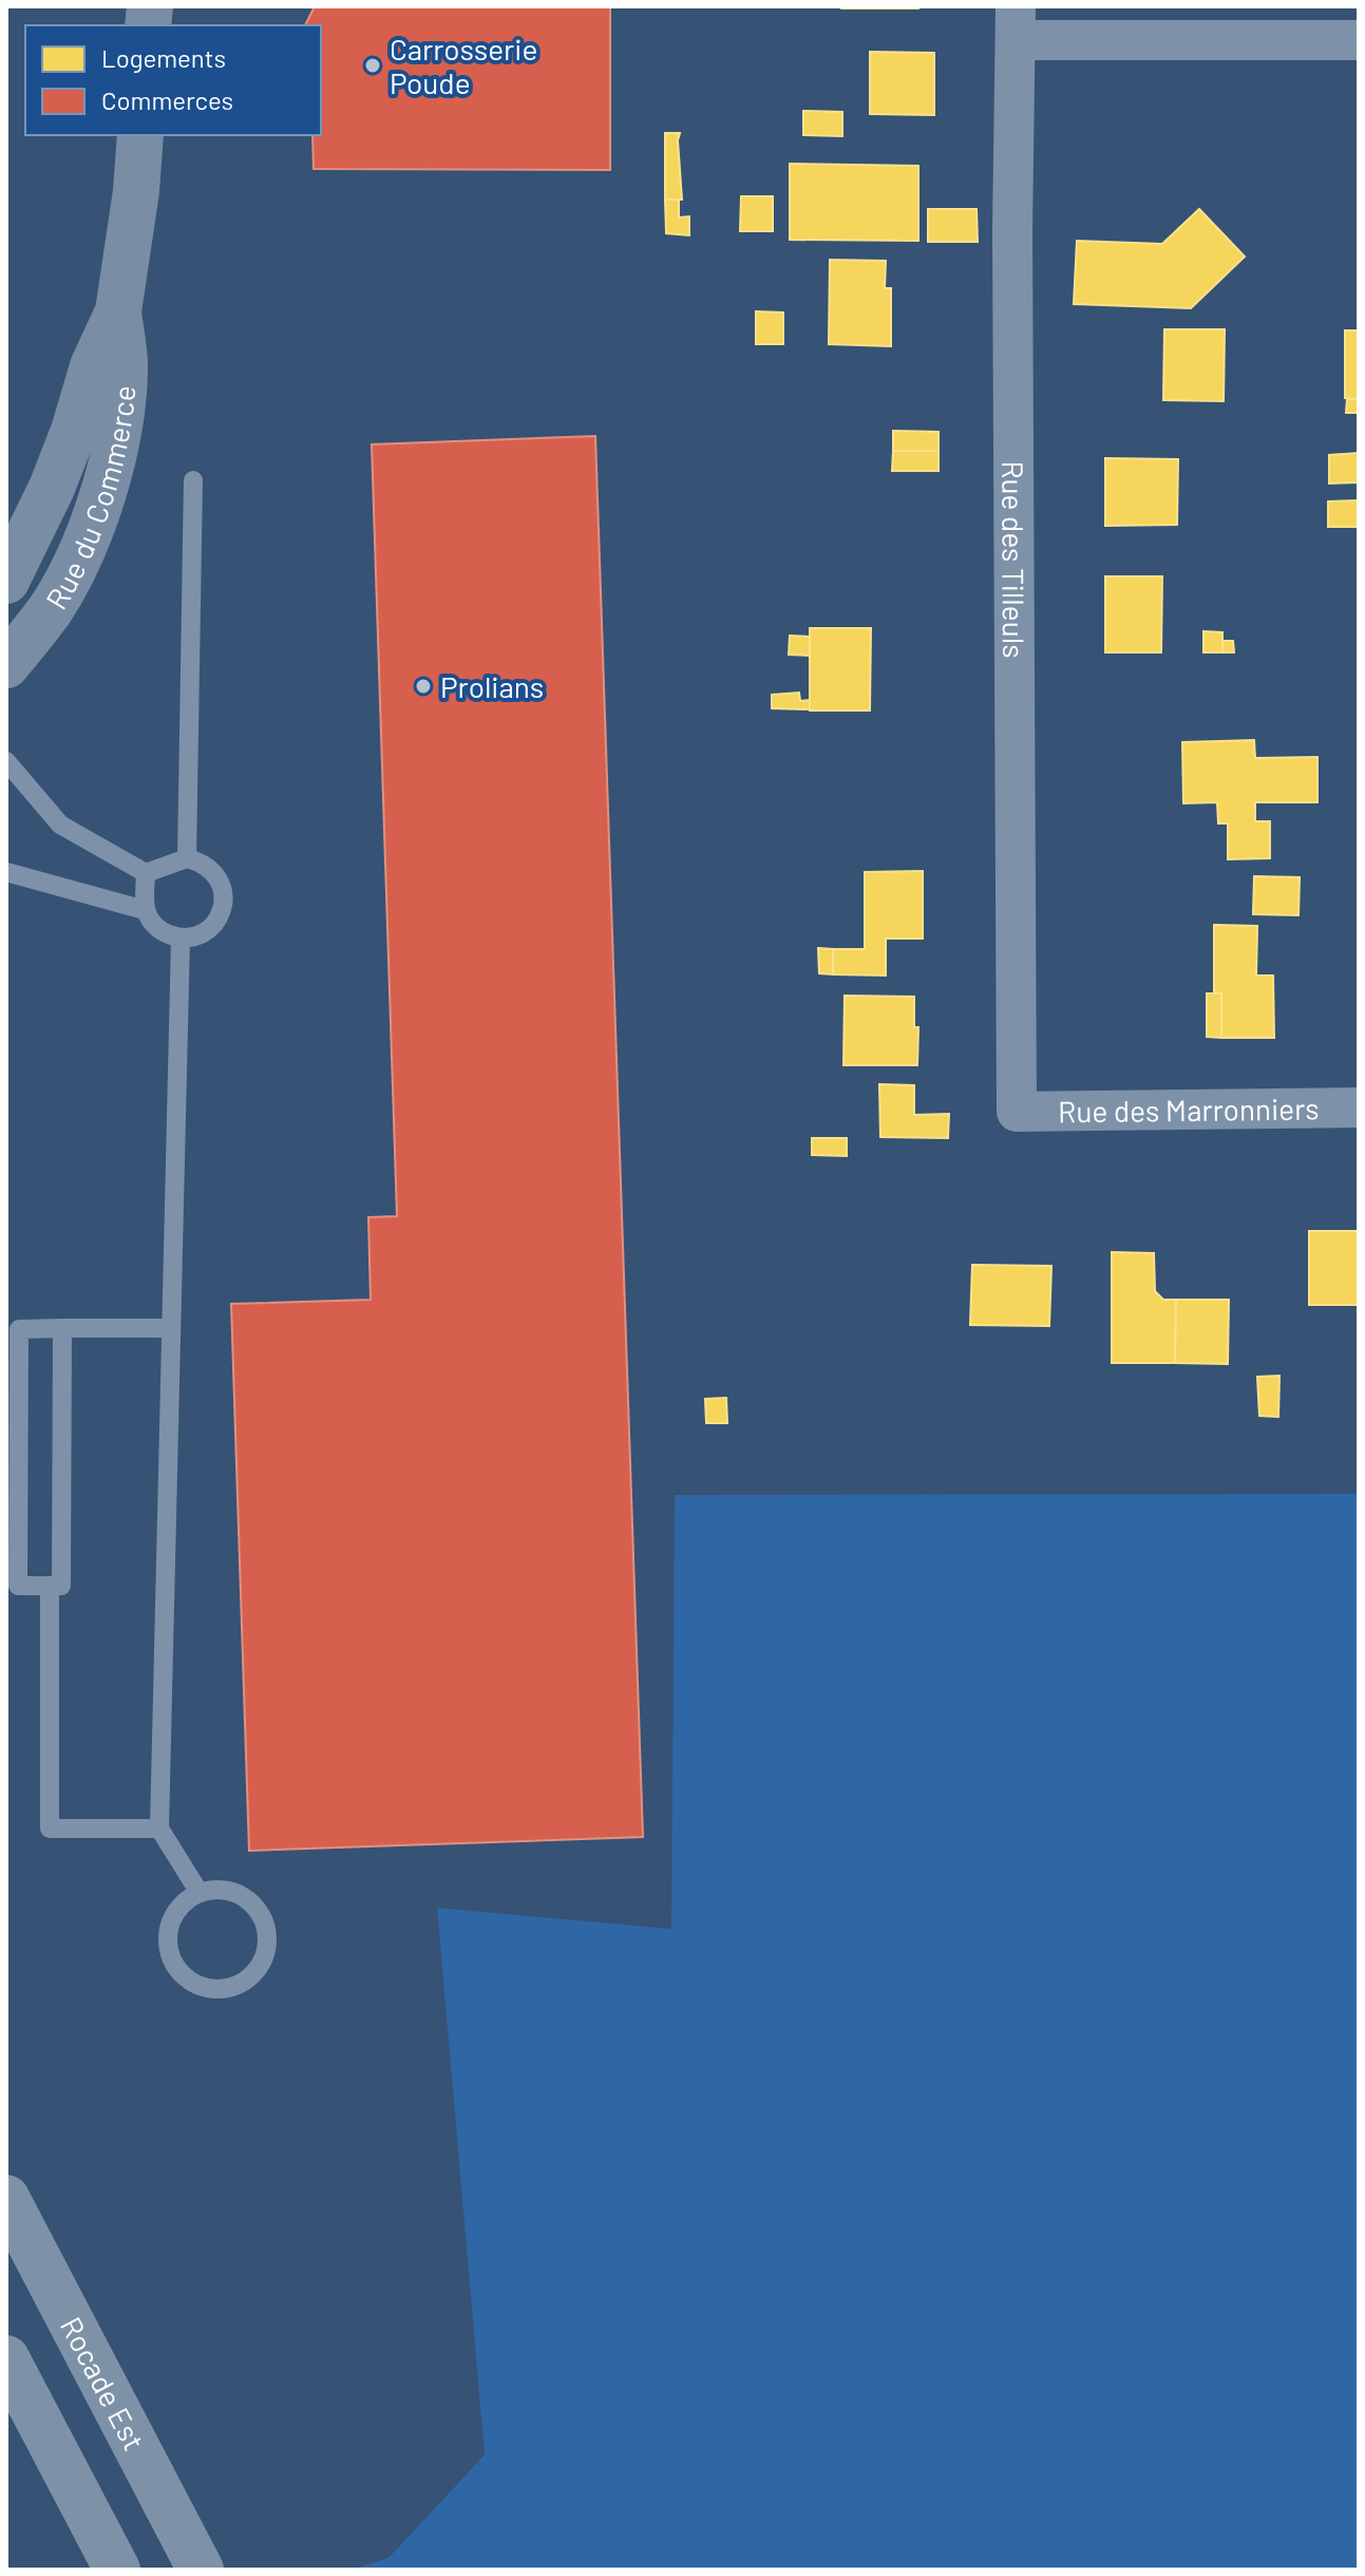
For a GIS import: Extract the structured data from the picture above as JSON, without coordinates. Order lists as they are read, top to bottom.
{
  "streets": {
    "highway": ["Rocade Est"],
    "street": ["Rue du Commerce", "Rue des Tilleuls", "Rue des Marronniers"]
  },
  "crossings": [
    ["Rue des Tilleuls", "Rue des Marronniers"]
  ],
  "places": ["Carrosserie Poude", "Prolians"],
  "legend": ["Logements", "Commerces"]
}
